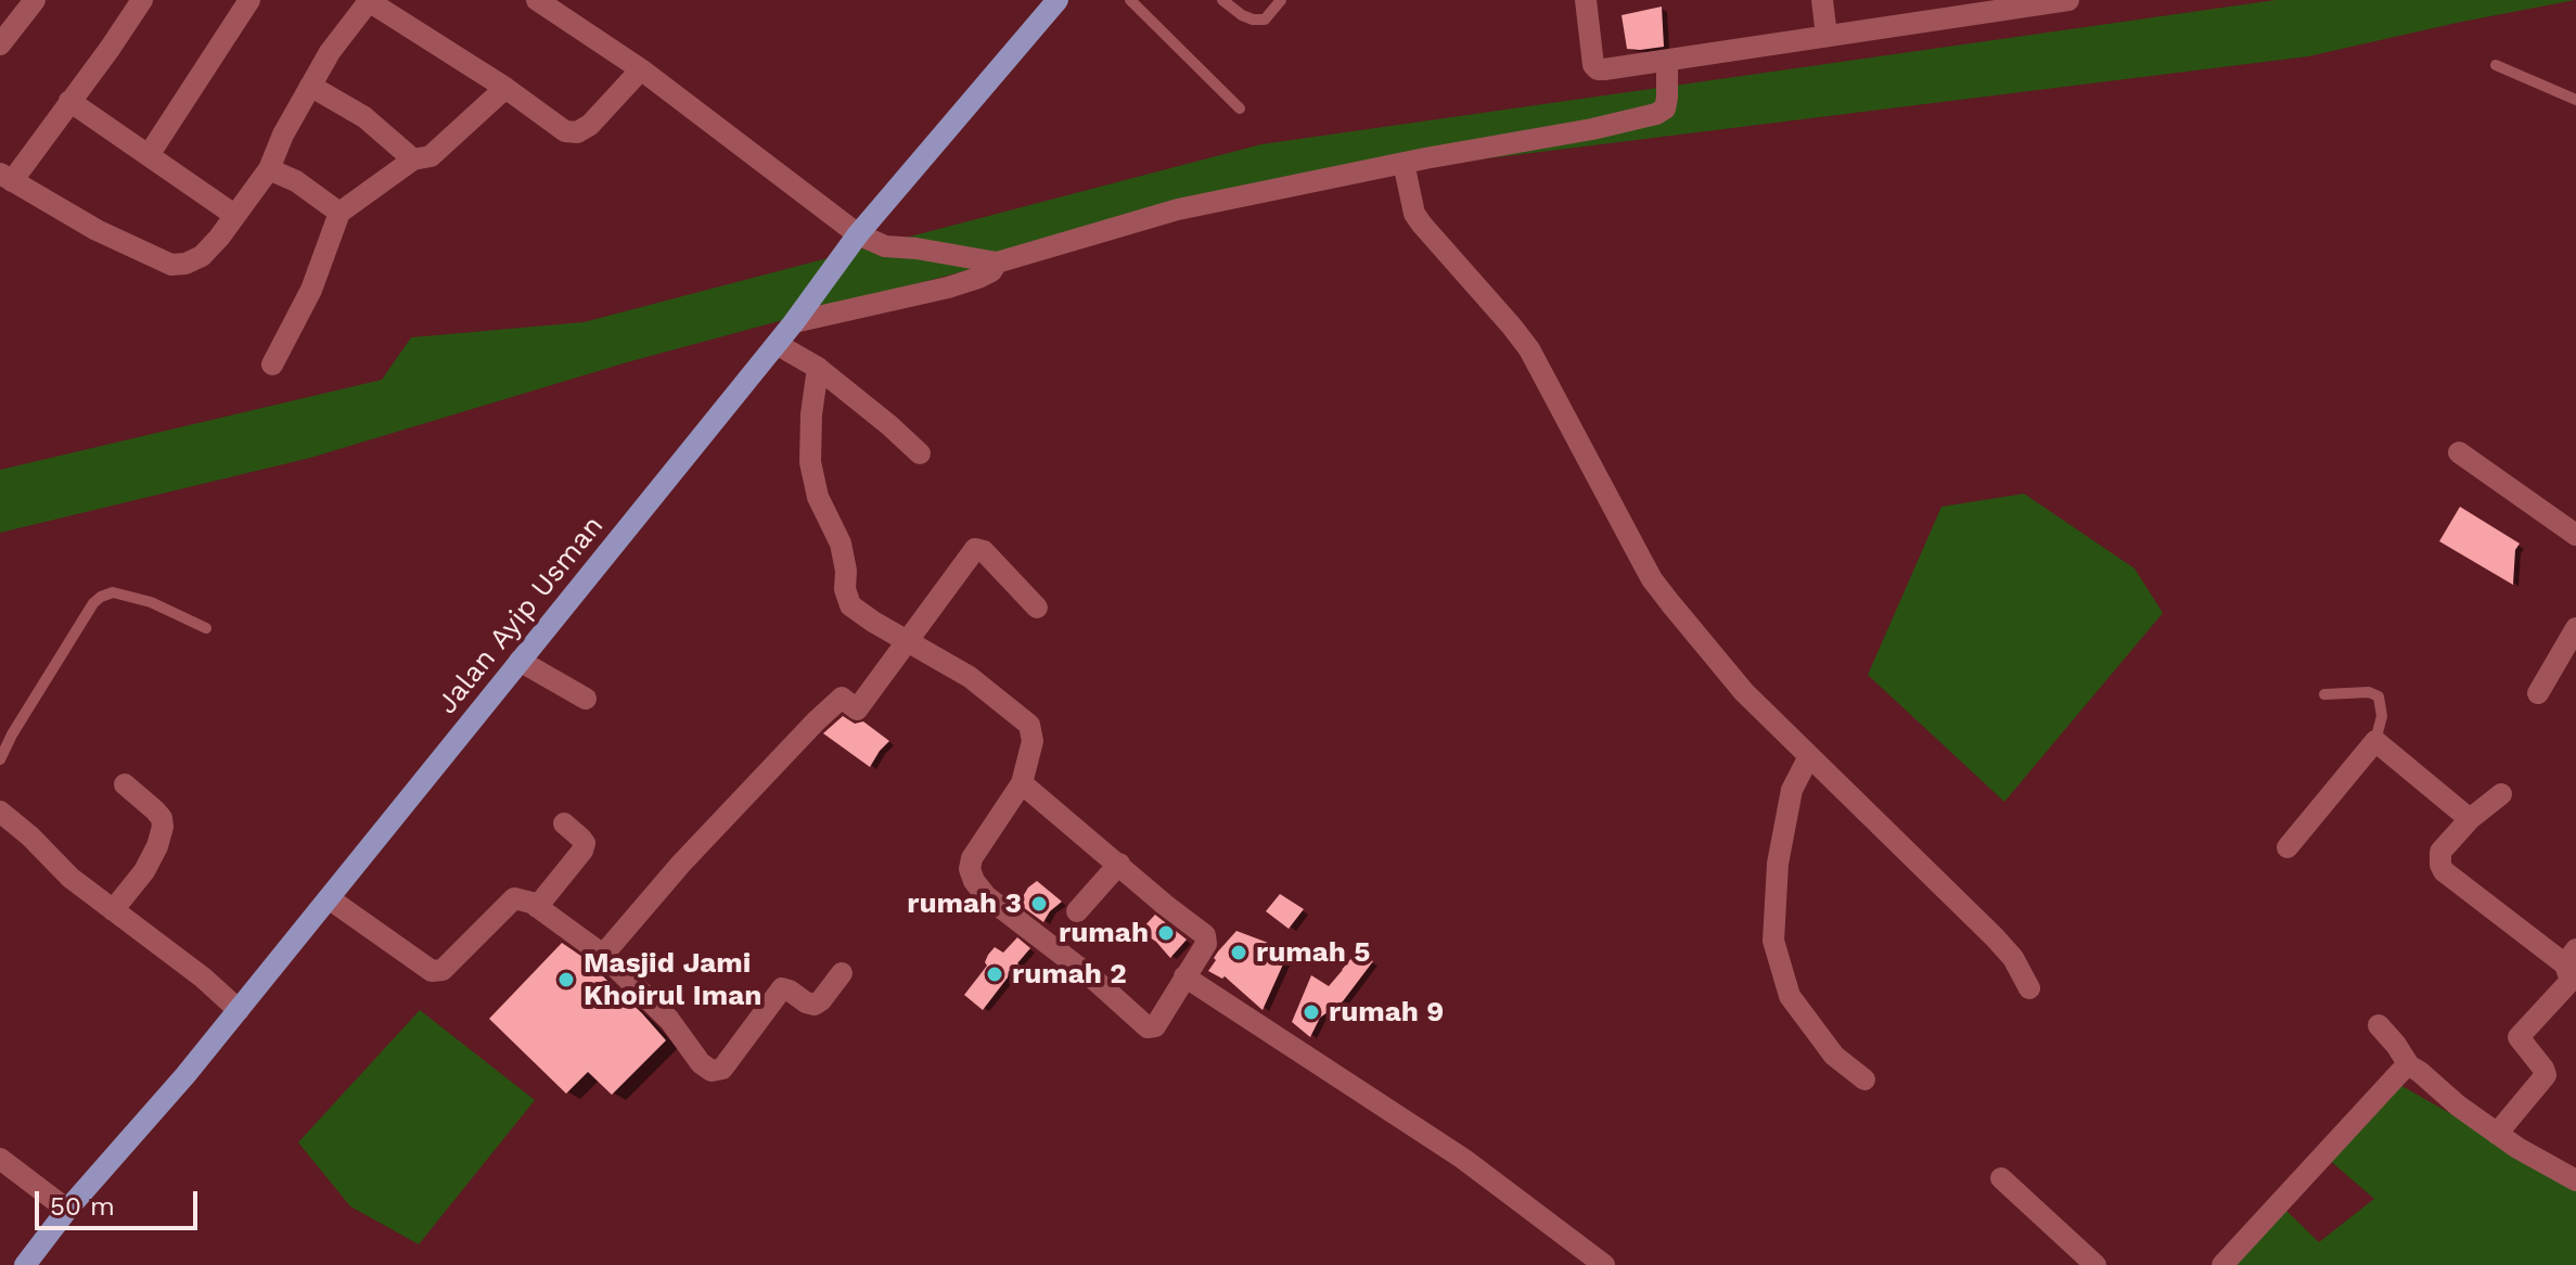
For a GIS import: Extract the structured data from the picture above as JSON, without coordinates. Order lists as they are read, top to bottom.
{
  "streets": {
    "main road": ["Jalan Ayip Usman"]
  },
  "places": [
    "rumah 3",
    "rumah",
    "rumah 5",
    "rumah 2",
    "Masjid Jami Khoirul Iman",
    "rumah 9"
  ],
  "scale_bar": "50 m"
}
